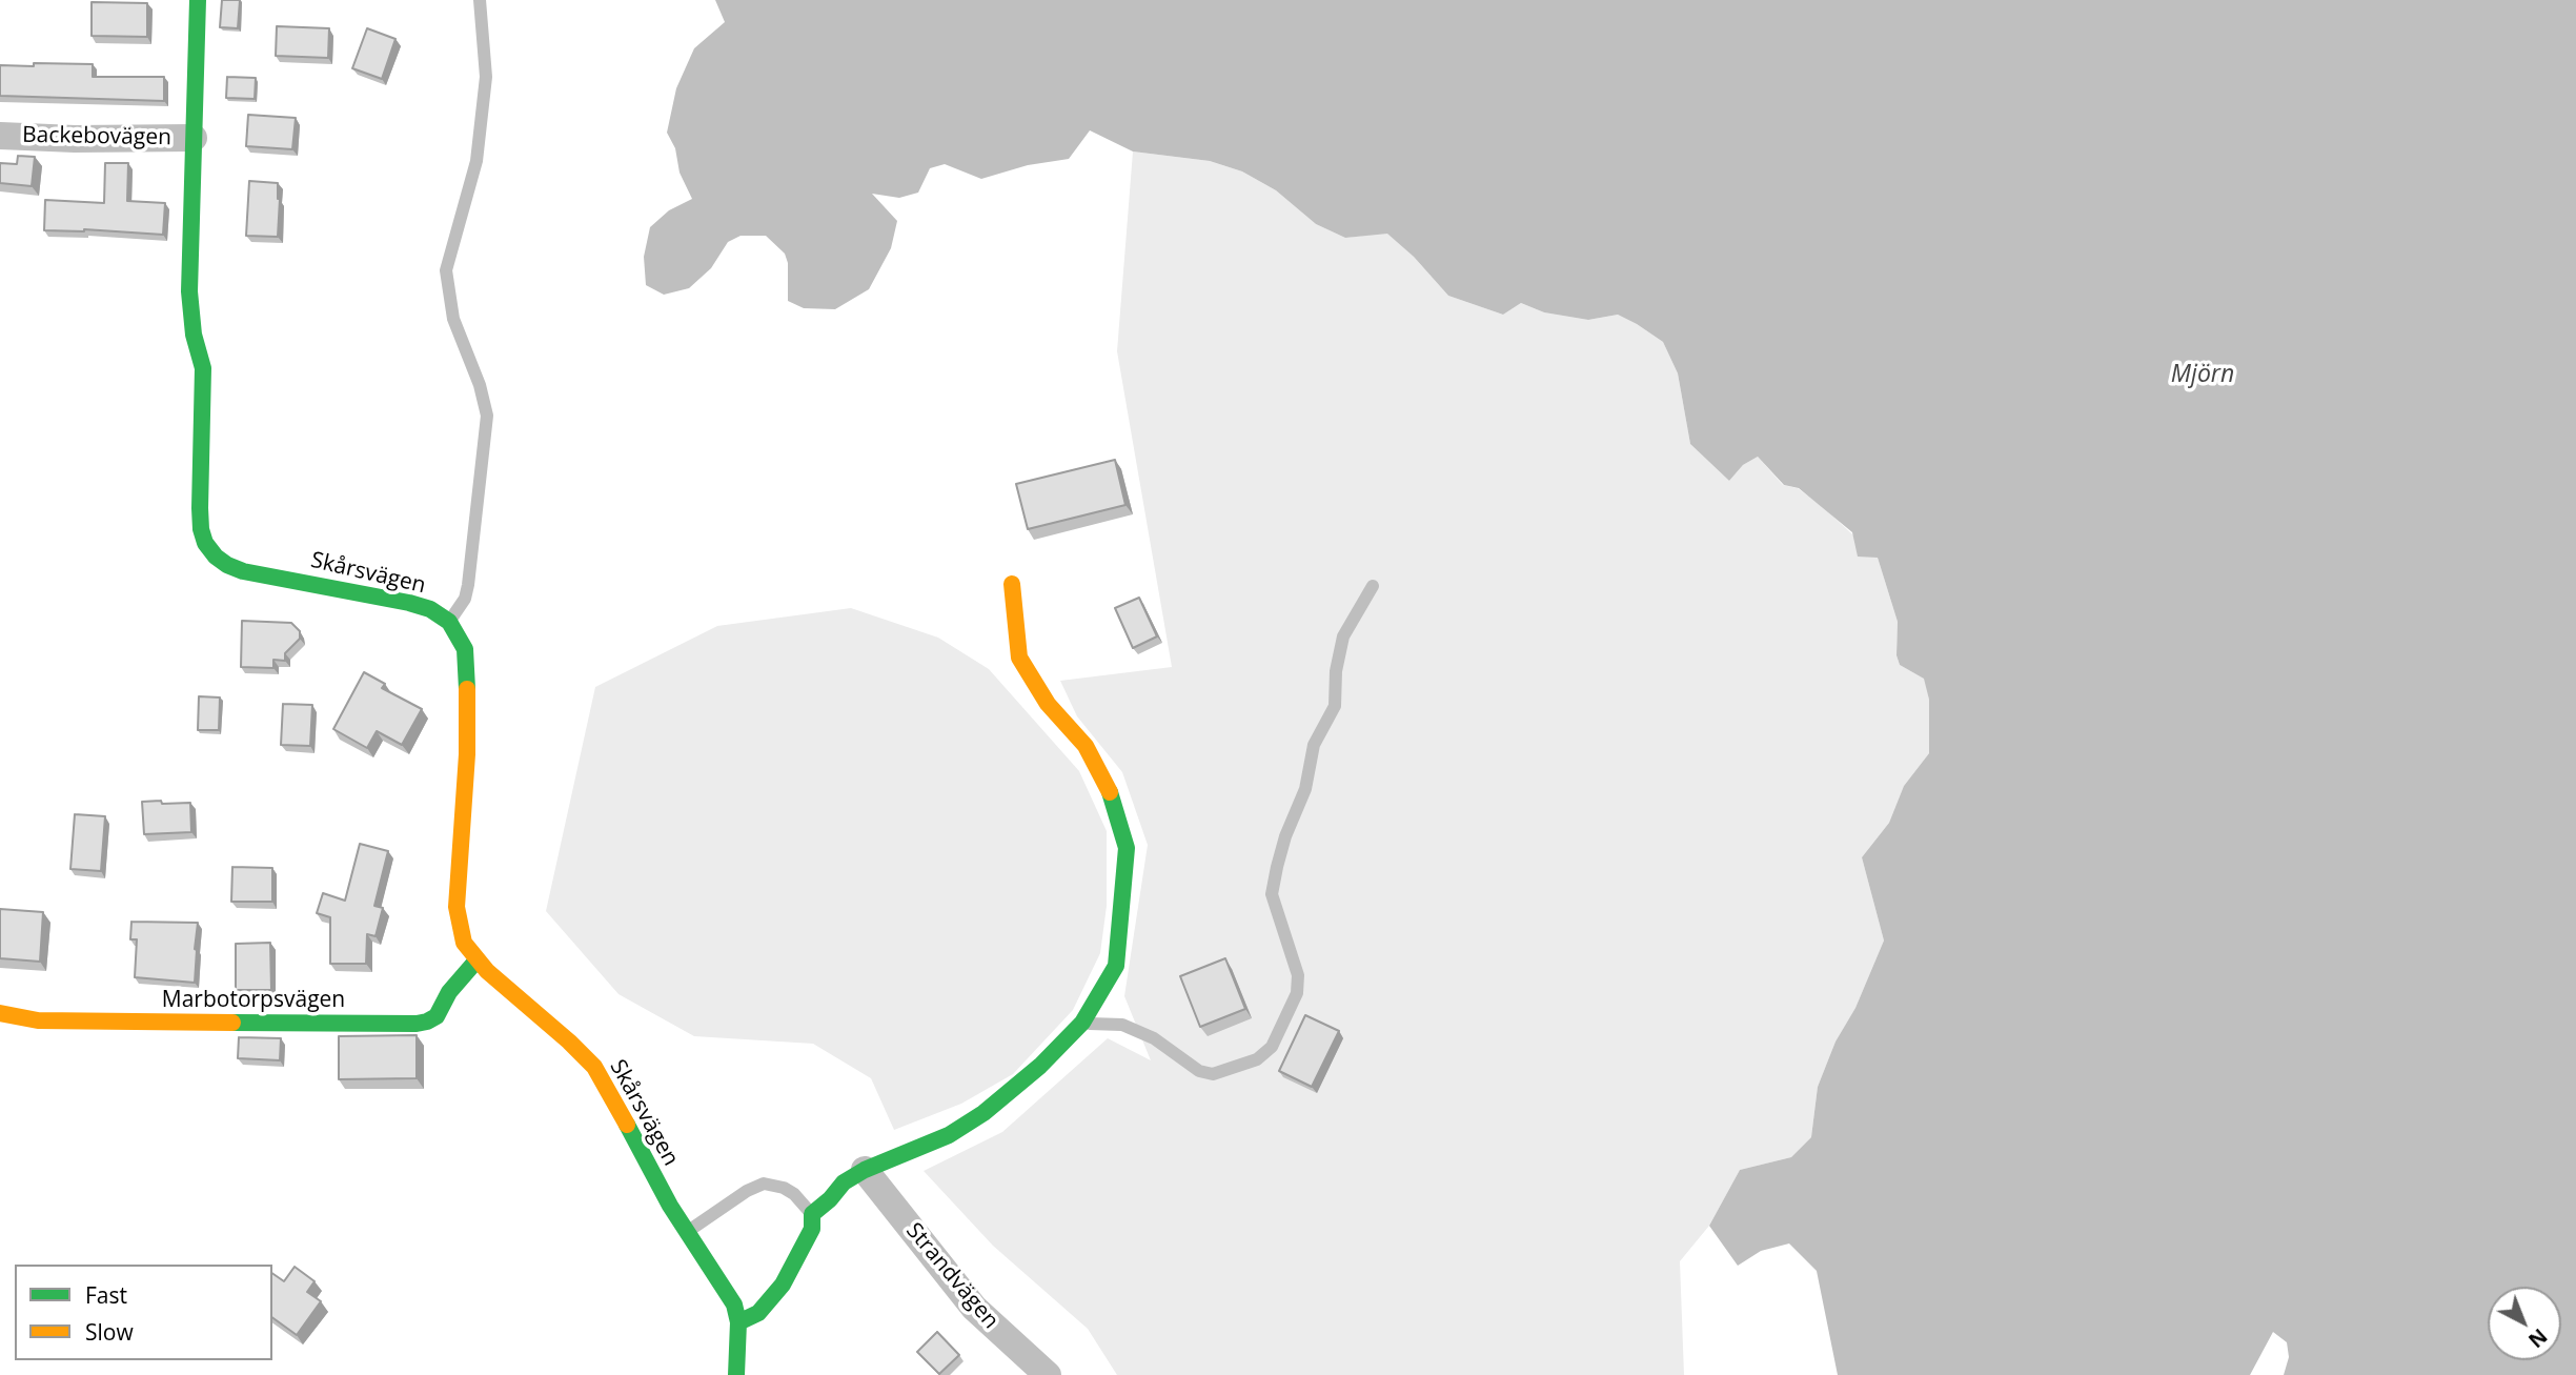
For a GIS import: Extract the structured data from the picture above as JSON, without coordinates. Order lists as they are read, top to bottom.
{
  "streets": {
    "street": [
      "Backebovägen",
      "Skårsvägen",
      "Marbotorpsvägen",
      "Strandvägen"
    ]
  },
  "crossings": [
    ["Backebovägen", "Skårsvägen"],
    ["Skårsvägen", "Marbotorpsvägen"]
  ],
  "water": ["Mjörn"],
  "legend": ["Fast", "Slow"],
  "north": "bottom right"
}
